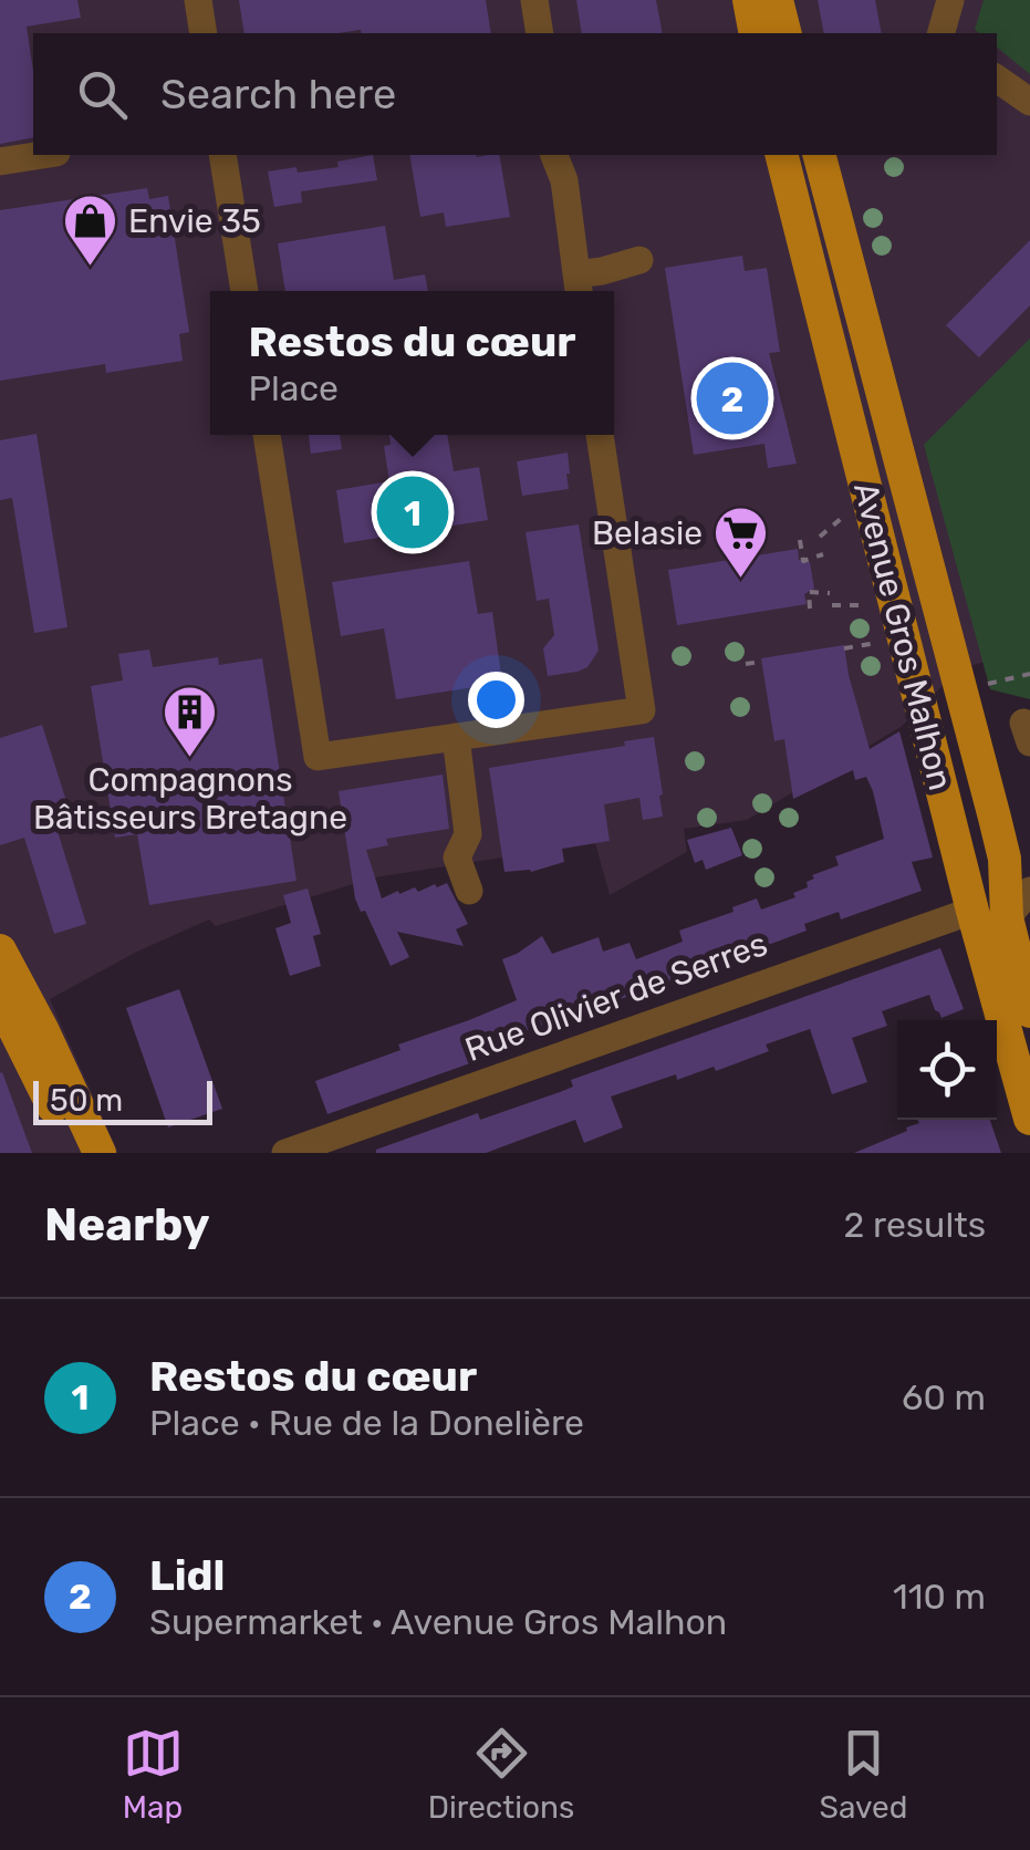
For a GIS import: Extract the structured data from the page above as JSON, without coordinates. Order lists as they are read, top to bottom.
{
  "streets": {
    "main road": ["Avenue Gros Malhon"],
    "street": ["Rue Olivier de Serres"]
  },
  "crossings": [
    ["Avenue Gros Malhon", "Rue Olivier de Serres"]
  ],
  "places": {
    "shop": ["Envie 35"],
    "supermarket": ["Belasie"],
    "building": ["Compagnons Bâtisseurs Bretagne"]
  },
  "scale_bar": "50 m",
  "page": {
    "search": "Search here",
    "popup": ["Restos du cœur", "Place"],
    "pins": ["2", "1"],
    "scale": "50 m",
    "heading": ["Nearby", "2 results"],
    "list": [
      {
        "mark": "1",
        "name": "Restos du cœur",
        "note": "Place · Rue de la Donelière",
        "value": "60 m"
      },
      {
        "mark": "2",
        "name": "Lidl",
        "note": "Supermarket · Avenue Gros Malhon",
        "value": "110 m"
      }
    ],
    "nav": ["Map", "Directions", "Saved"]
  }
}
